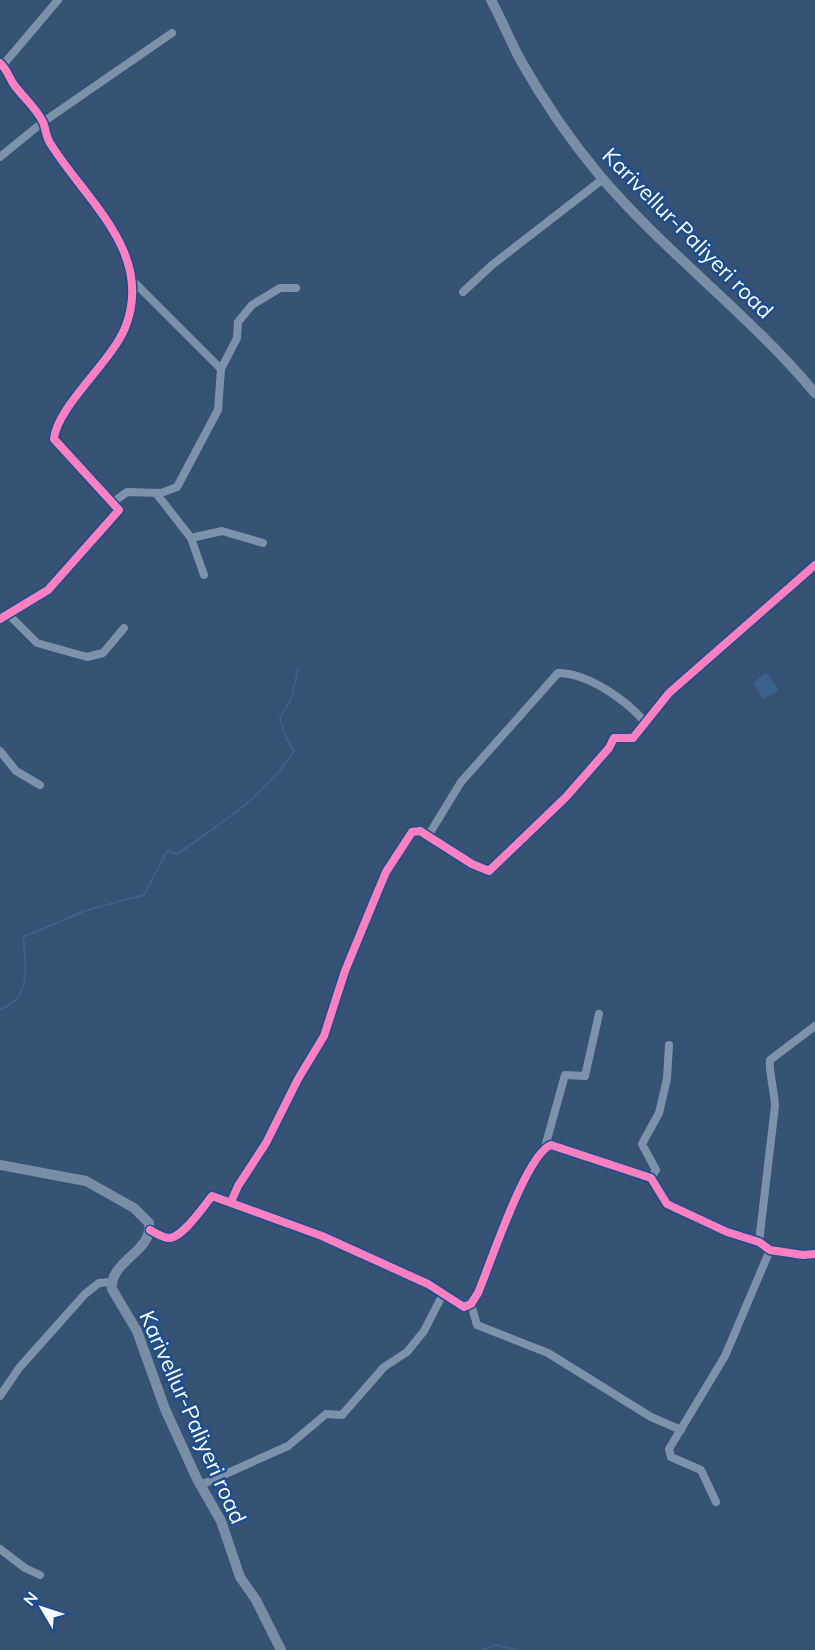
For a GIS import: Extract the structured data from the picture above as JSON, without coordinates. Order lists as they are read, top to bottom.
{
  "streets": {
    "street": ["Karivellur-Paliyeri road"]
  },
  "north": "top left"
}
